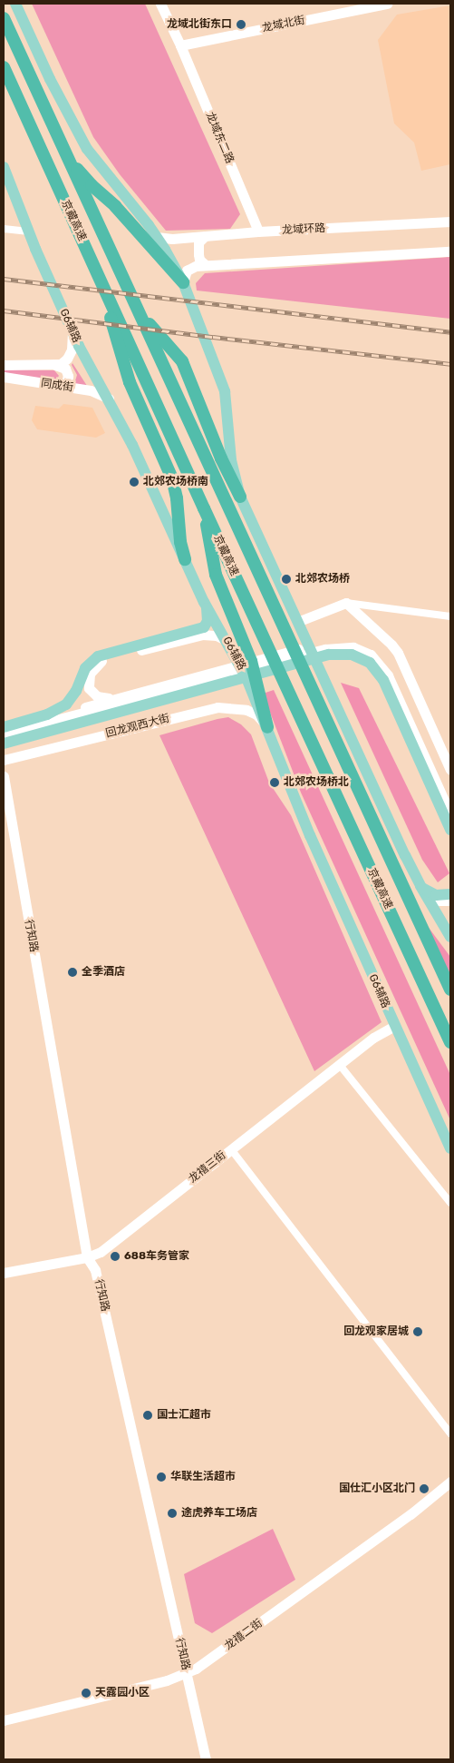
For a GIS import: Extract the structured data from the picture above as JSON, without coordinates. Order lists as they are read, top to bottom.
{
  "streets": {
    "highway": ["京藏高速"],
    "main road": ["G6辅路", "回龙观西大街"],
    "street": [
      "龙域北街",
      "龙域东二路",
      "龙域环路",
      "同成街",
      "行知路",
      "龙禧三街",
      "龙禧二街"
    ]
  },
  "crossings": [
    ["龙域北街", "龙域东二路"],
    ["龙域东二路", "龙域环路"],
    ["G6辅路", "同成街"],
    ["G6辅路", "回龙观西大街"],
    ["G6辅路", "龙禧三街"],
    ["行知路", "龙禧三街"],
    ["行知路", "龙禧二街"]
  ],
  "places": [
    "龙域北街东口",
    "北郊农场桥南",
    "北郊农场桥",
    "北郊农场桥北",
    "全季酒店",
    "688车务管家",
    "回龙观家居城",
    "国士汇超市",
    "华联生活超市",
    "国仕汇小区北门",
    "途虎养车工场店",
    "天露园小区"
  ]
}
